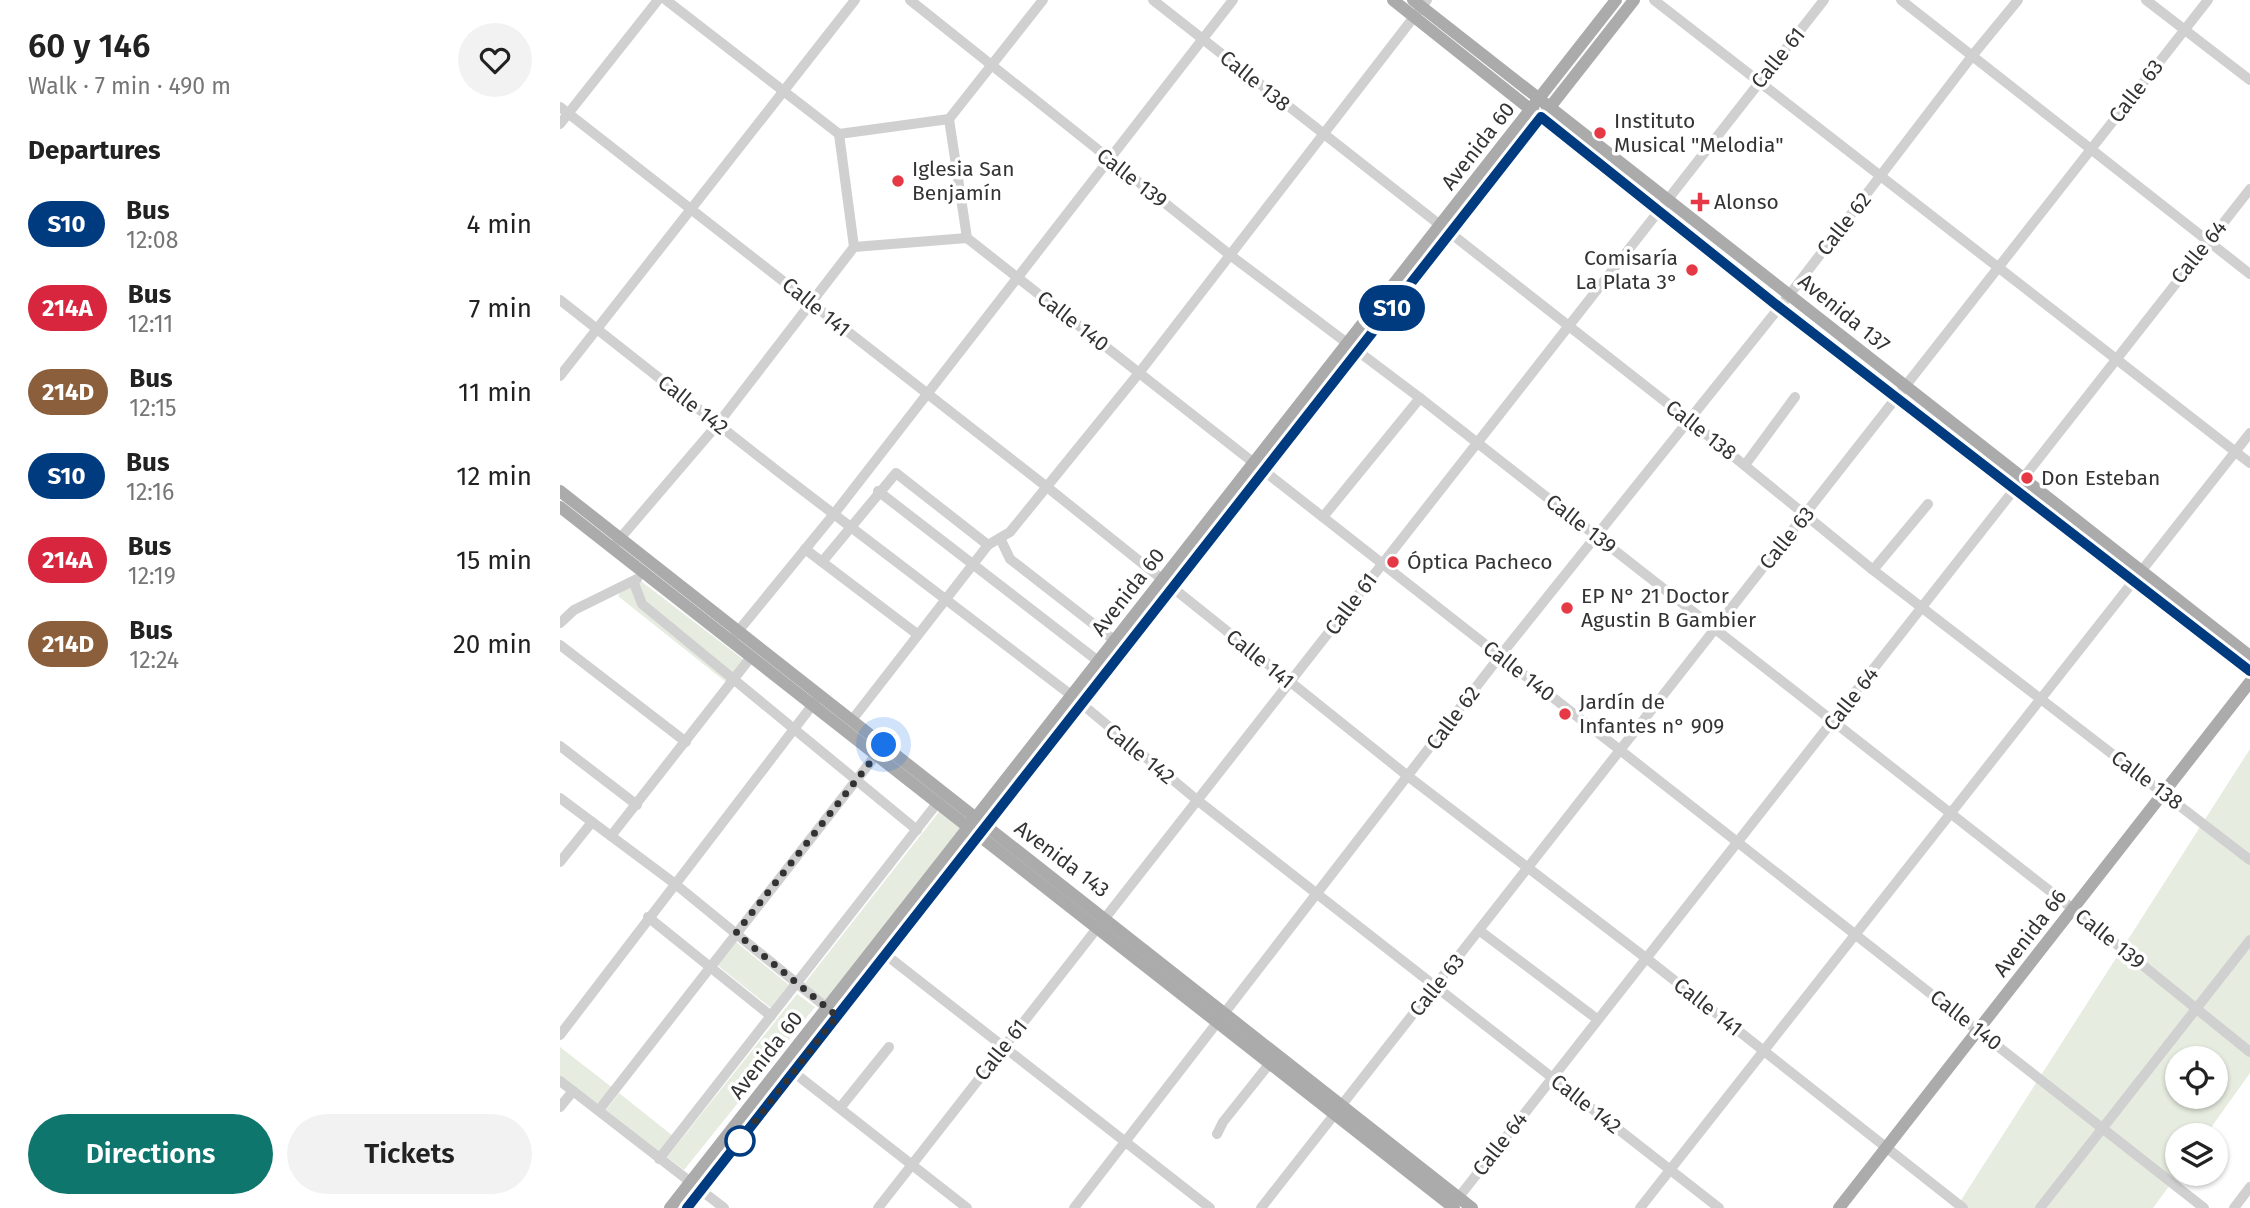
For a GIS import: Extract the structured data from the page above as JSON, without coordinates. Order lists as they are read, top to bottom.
{
  "streets": {
    "main road": [
      "Avenida 60",
      "Avenida 137",
      "Avenida 143",
      "Avenida 66"
    ],
    "street": [
      "Calle 61",
      "Calle 138",
      "Calle 63",
      "Calle 139",
      "Calle 62",
      "Calle 64",
      "Calle 141",
      "Calle 140",
      "Calle 142"
    ]
  },
  "crossings": [
    ["Calle 61", "Calle 138"],
    ["Calle 61", "Calle 139"],
    ["Calle 61", "Calle 141"],
    ["Calle 61", "Avenida 137"],
    ["Calle 61", "Calle 140"],
    ["Calle 61", "Calle 142"],
    ["Calle 61", "Avenida 143"],
    ["Calle 138", "Calle 63"],
    ["Calle 138", "Avenida 60"],
    ["Calle 138", "Calle 62"],
    ["Calle 138", "Calle 64"],
    ["Calle 138", "Avenida 66"],
    ["Calle 63", "Calle 139"],
    ["Calle 63", "Calle 141"],
    ["Calle 63", "Avenida 137"],
    ["Calle 63", "Calle 140"],
    ["Calle 63", "Calle 142"],
    ["Calle 63", "Avenida 143"],
    ["Avenida 60", "Calle 139"],
    ["Avenida 60", "Calle 141"],
    ["Avenida 60", "Avenida 137"],
    ["Avenida 60", "Calle 140"],
    ["Avenida 60", "Calle 142"],
    ["Avenida 60", "Avenida 143"],
    ["Calle 139", "Calle 62"],
    ["Calle 139", "Calle 64"],
    ["Calle 139", "Avenida 66"],
    ["Calle 62", "Calle 141"],
    ["Calle 62", "Avenida 137"],
    ["Calle 62", "Calle 140"],
    ["Calle 62", "Calle 142"],
    ["Calle 62", "Avenida 143"],
    ["Calle 64", "Calle 141"],
    ["Calle 64", "Avenida 137"],
    ["Calle 64", "Calle 140"],
    ["Calle 64", "Calle 142"],
    ["Calle 64", "Avenida 143"],
    ["Calle 141", "Avenida 66"],
    ["Calle 140", "Avenida 66"]
  ],
  "places": {
    "other": [
      "Instituto Musical \"Melodia\"",
      "Iglesia San Benjamín",
      "Comisaría La Plata 3°",
      "Don Esteban",
      "Óptica Pacheco",
      "EP N° 21 Doctor Agustin B Gambier",
      "Jardín de Infantes n° 909"
    ],
    "health": ["Alonso"]
  },
  "lines": ["bus line S10"],
  "page": {
    "heading": [
      ["60 y 146", "Walk · 7 min · 490 m"],
      "Departures"
    ],
    "on_map": "S10",
    "list": [
      {
        "mark": "S10",
        "name": "Bus",
        "note": "12:08",
        "value": "4 min"
      },
      {
        "mark": "214A",
        "name": "Bus",
        "note": "12:11",
        "value": "7 min"
      },
      {
        "mark": "214D",
        "name": "Bus",
        "note": "12:15",
        "value": "11 min"
      },
      {
        "mark": "S10",
        "name": "Bus",
        "note": "12:16",
        "value": "12 min"
      },
      {
        "mark": "214A",
        "name": "Bus",
        "note": "12:19",
        "value": "15 min"
      },
      {
        "mark": "214D",
        "name": "Bus",
        "note": "12:24",
        "value": "20 min"
      }
    ],
    "buttons": ["Directions", "Tickets"]
  }
}
